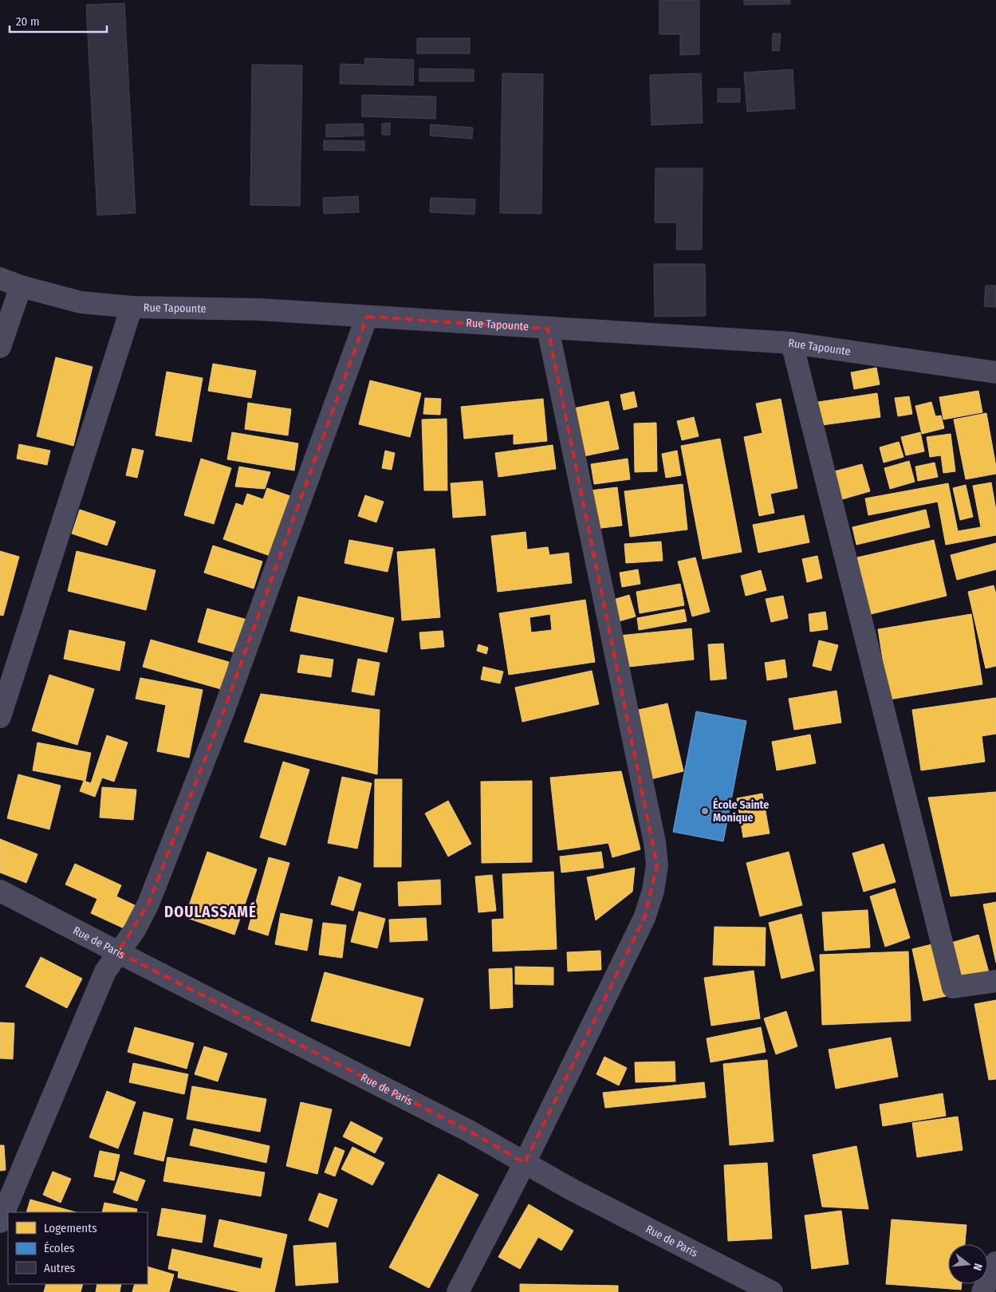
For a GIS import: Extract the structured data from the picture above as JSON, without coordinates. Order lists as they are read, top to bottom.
{
  "streets": {
    "street": ["Rue Tapounte", "Rue de Paris"]
  },
  "districts": ["DOULASSAMÉ"],
  "places": ["École Sainte Monique"],
  "legend": ["Logements", "Écoles", "Autres"],
  "scale_bar": "20 m",
  "north": "right"
}
